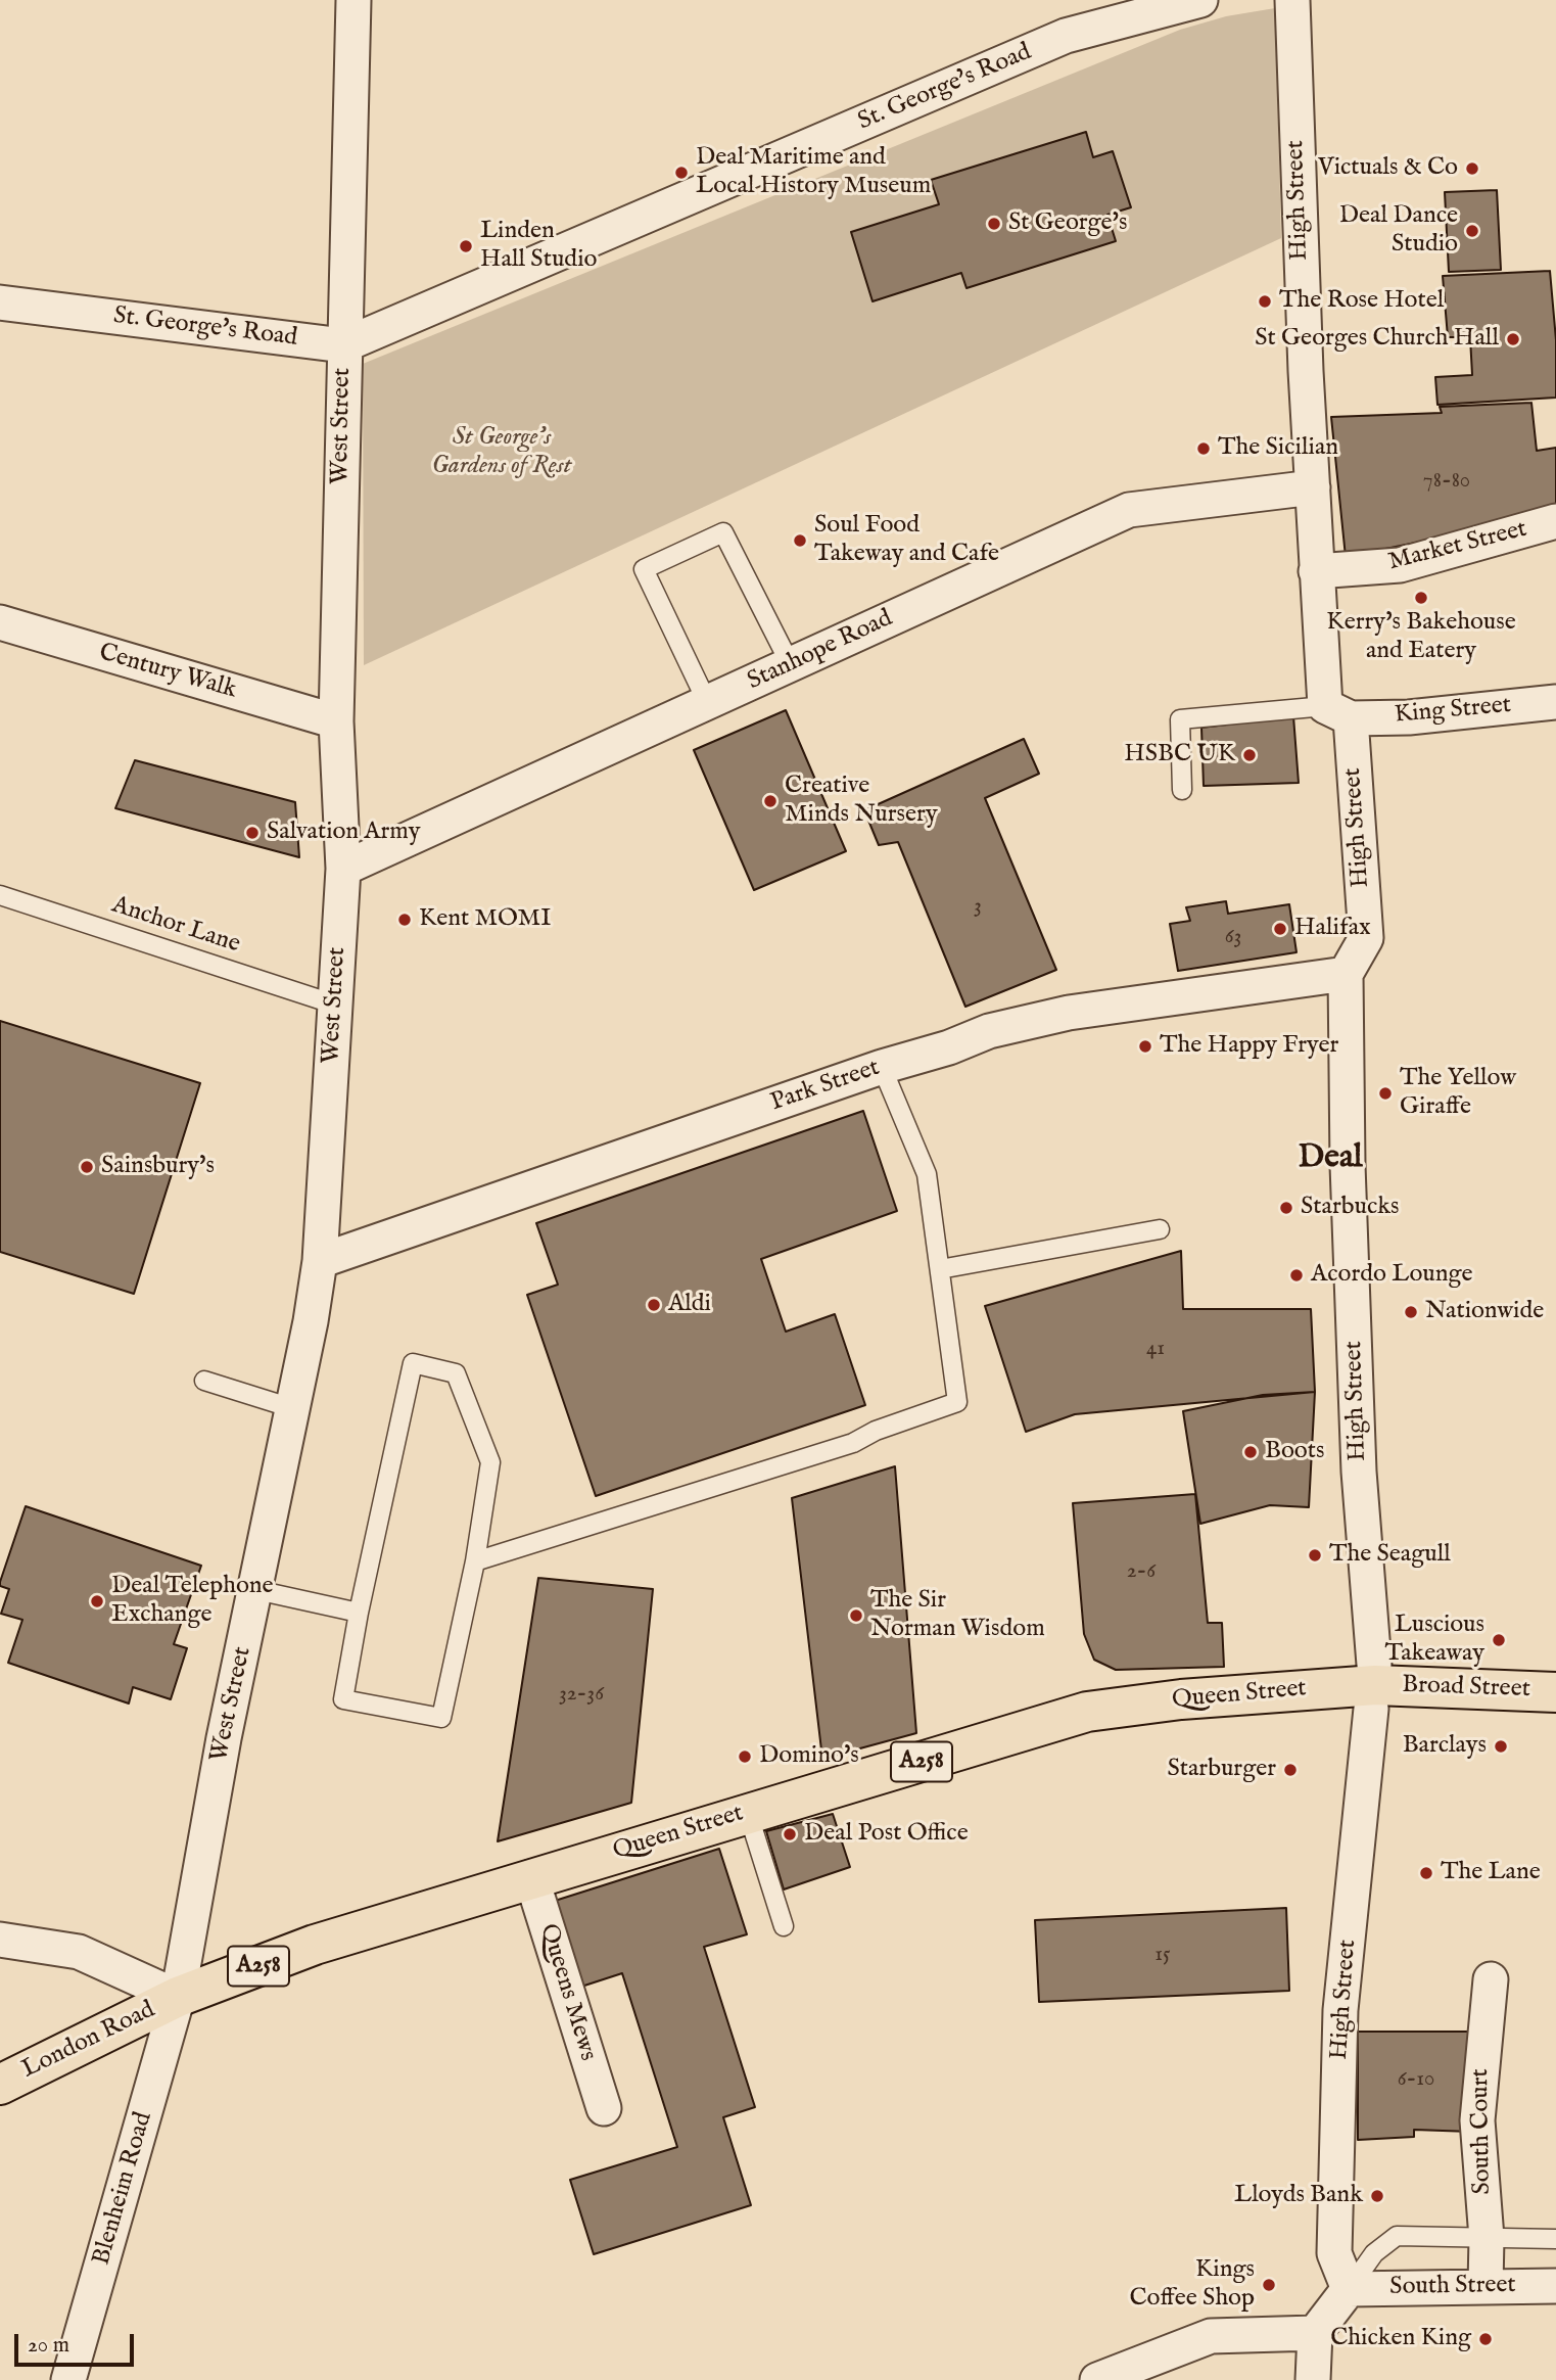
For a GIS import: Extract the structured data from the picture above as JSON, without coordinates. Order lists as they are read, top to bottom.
{
  "streets": {
    "main road": [
      "Broad Street",
      "Queen Street",
      "A258",
      "London Road"
    ],
    "street": [
      "St. George's Road",
      "High Street",
      "West Street",
      "Market Street",
      "Stanhope Road",
      "Century Walk",
      "King Street",
      "Park Street",
      "Queens Mews",
      "South Court",
      "Blenheim Road",
      "South Street"
    ],
    "lane": ["Anchor Lane"]
  },
  "crossings": [
    ["St. George's Road", "West Street"],
    ["High Street", "Market Street"],
    ["High Street", "Stanhope Road"],
    ["High Street", "King Street"],
    ["High Street", "Park Street"],
    ["High Street", "Broad Street"],
    ["High Street", "Queen Street"],
    ["High Street", "South Street"],
    ["West Street", "Stanhope Road"],
    ["West Street", "Century Walk"],
    ["West Street", "Anchor Lane"],
    ["West Street", "Park Street"],
    ["West Street", "Queen Street"],
    ["West Street", "London Road"],
    ["West Street", "Blenheim Road"],
    ["Broad Street", "Queen Street"],
    ["Queen Street", "Queens Mews"],
    ["Queen Street", "London Road"],
    ["Queen Street", "Blenheim Road"],
    ["London Road", "Blenheim Road"],
    ["South Court", "South Street"]
  ],
  "districts": ["Deal"],
  "parks": ["St George's Gardens of Rest"],
  "places": [
    "Victuals & Co",
    "Deal Maritime and Local History Museum",
    "St George's",
    "Deal Dance Studio",
    "Linden Hall Studio",
    "The Rose Hotel",
    "St Georges Church Hall",
    "The Sicilian",
    "Soul Food Takeway and Cafe",
    "Kerry's Bakehouse and Eatery",
    "HSBC UK",
    "Creative Minds Nursery",
    "Salvation Army",
    "Kent MOMI",
    "Halifax",
    "The Happy Fryer",
    "The Yellow Giraffe",
    "Sainsbury's",
    "Starbucks",
    "Acordo Lounge",
    "Aldi",
    "Nationwide",
    "Boots",
    "The Seagull",
    "Deal Telephone Exchange",
    "The Sir Norman Wisdom",
    "Luscious Takeaway",
    "Barclays",
    "Domino's",
    "Starburger",
    "Deal Post Office",
    "The Lane",
    "Lloyds Bank",
    "Kings Coffee Shop",
    "Chicken King"
  ],
  "house_numbers": [
    "78-80",
    "3",
    "63",
    "41",
    "2-6",
    "32-36",
    "15",
    "6-10"
  ],
  "scale_bar": "20 m"
}
